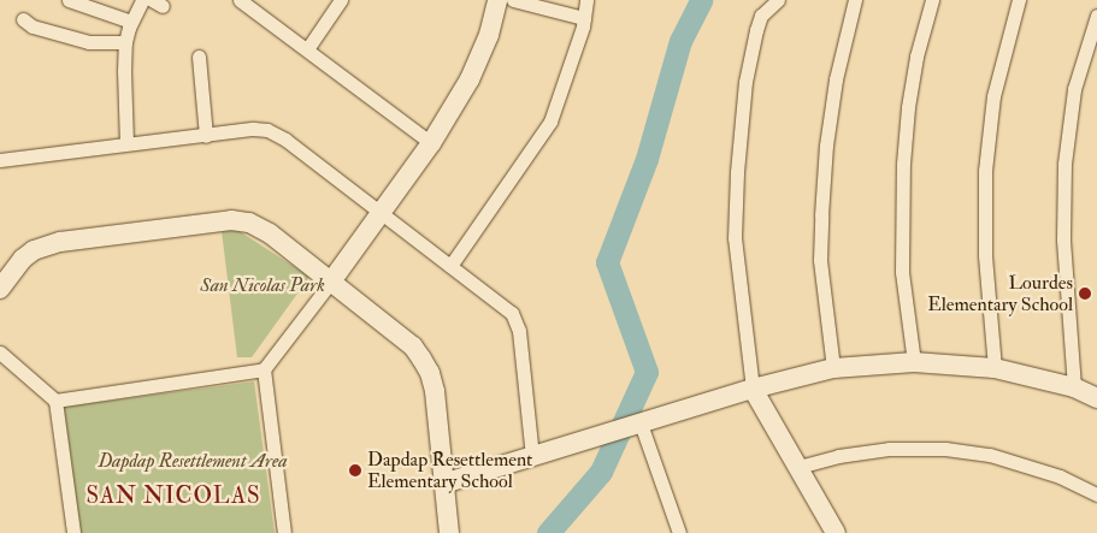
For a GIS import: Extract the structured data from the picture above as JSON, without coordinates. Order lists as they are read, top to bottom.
{
  "districts": ["SAN NICOLAS"],
  "parks": ["San Nicolas Park", "Dapdap Resettlement Area"],
  "places": ["Lourdes Elementary School", "Dapdap Resettlement Elementary School"]
}
